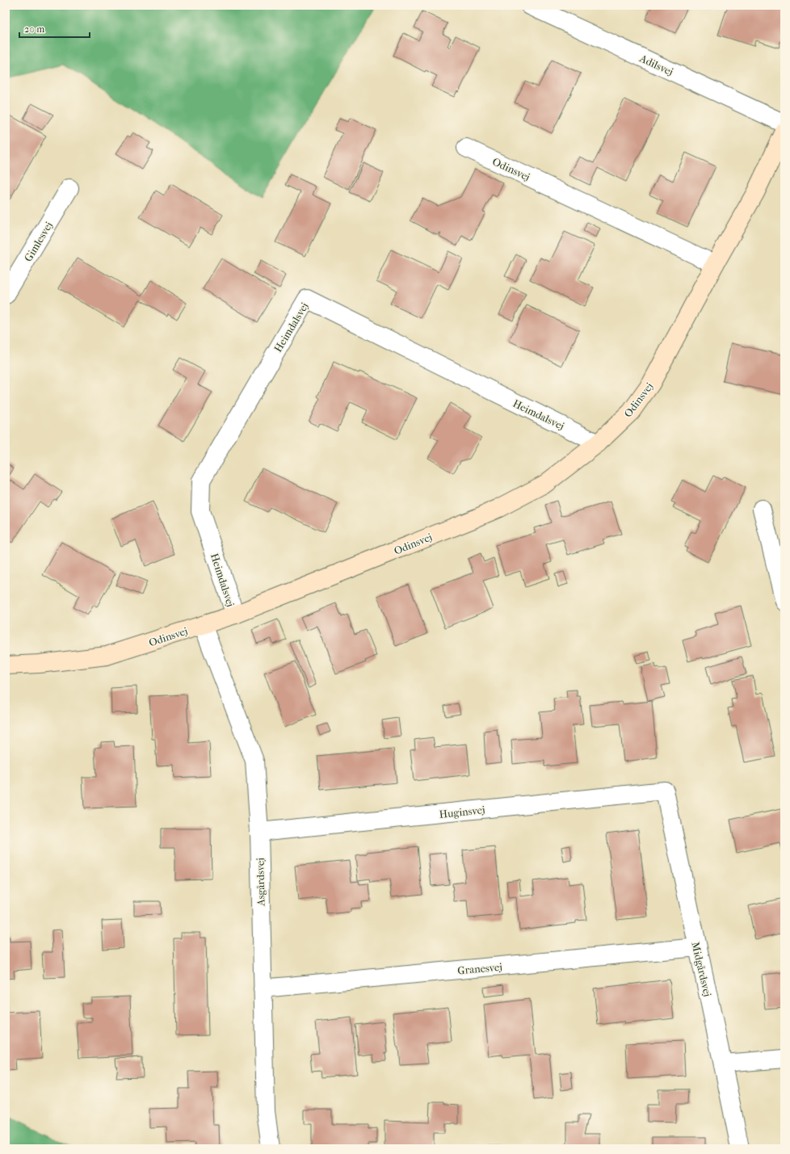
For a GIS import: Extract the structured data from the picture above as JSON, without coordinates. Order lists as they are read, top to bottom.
{
  "streets": {
    "street": [
      "Adilsvej",
      "Odinsvej",
      "Gimlesvej",
      "Heimdalsvej",
      "Huginsvej",
      "Asgårdsvej",
      "Granesvej",
      "Midgårdsvej"
    ]
  },
  "crossings": [
    ["Odinsvej", "Heimdalsvej"],
    ["Odinsvej", "Asgårdsvej"],
    ["Huginsvej", "Asgårdsvej"],
    ["Huginsvej", "Midgårdsvej"],
    ["Asgårdsvej", "Granesvej"],
    ["Granesvej", "Midgårdsvej"]
  ],
  "scale_bar": "20 m"
}
